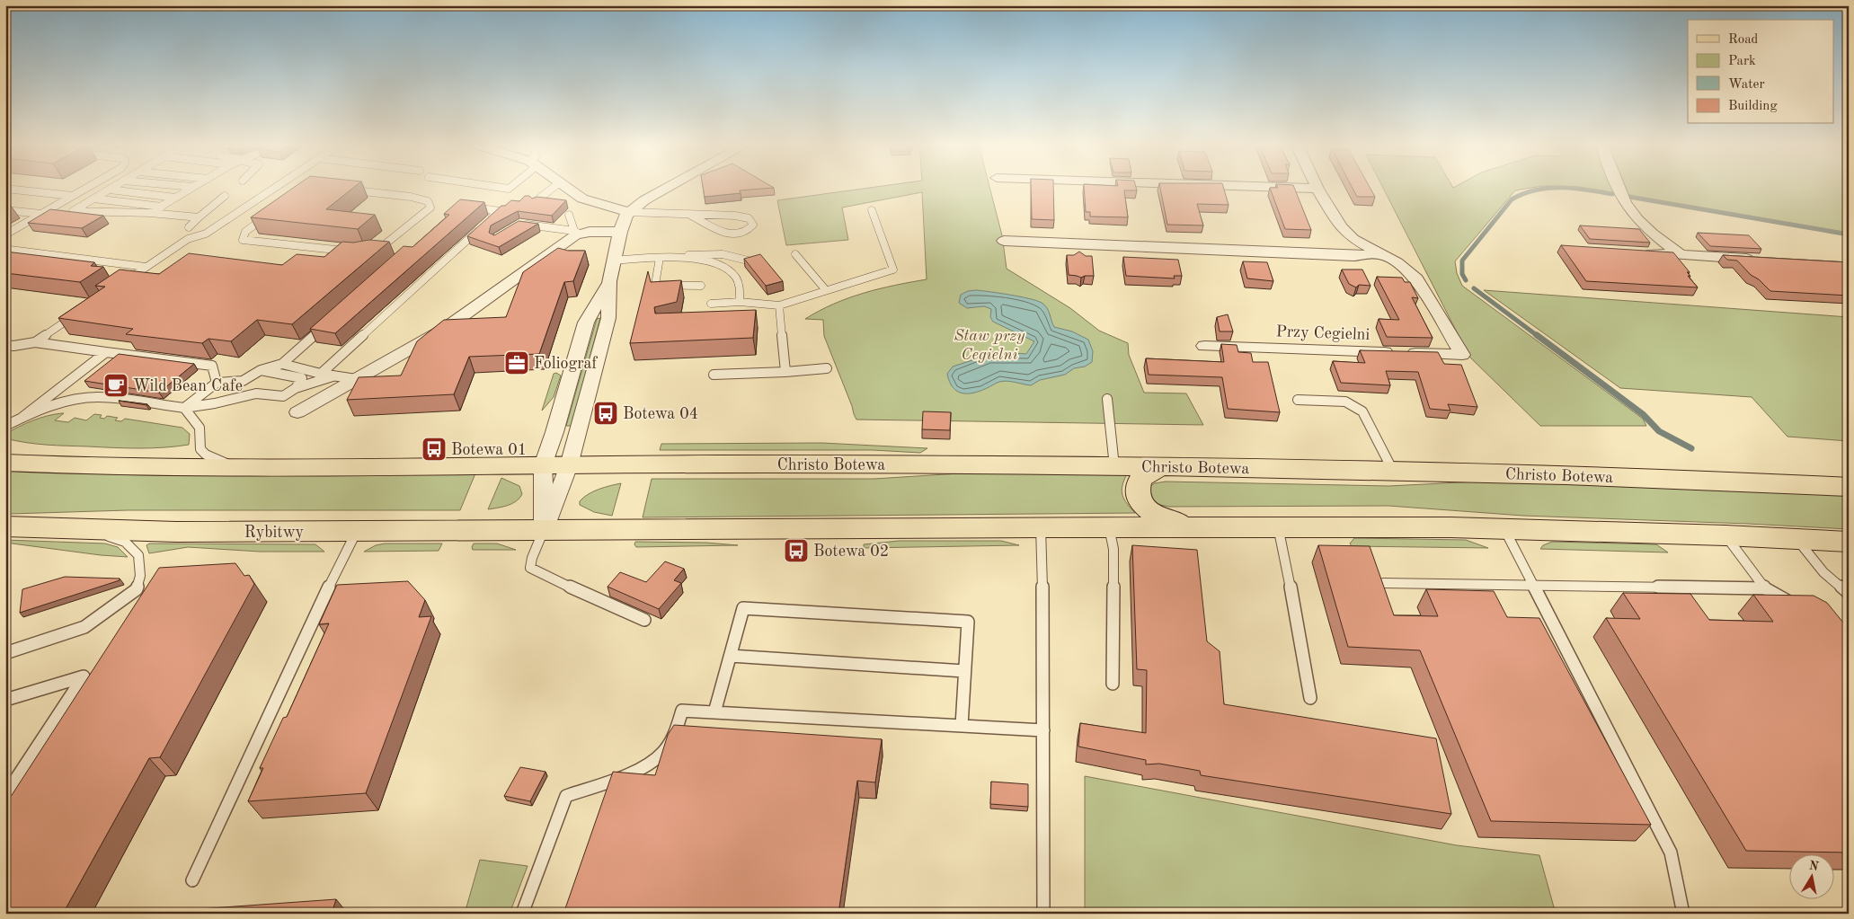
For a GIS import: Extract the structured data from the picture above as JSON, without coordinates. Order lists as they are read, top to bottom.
{
  "streets": {
    "main road": ["Christo Botewa", "Rybitwy"],
    "street": ["Przy Cegielni"]
  },
  "parks": ["Staw przy Cegielni"],
  "places": {
    "office": ["Foliograf"],
    "cafe": ["Wild Bean Cafe"],
    "bus stop": ["Botewa 04", "Botewa 01", "Botewa 02"]
  },
  "legend": [
    "Road",
    "Park",
    "Water",
    "Building"
  ],
  "north": "top"
}
